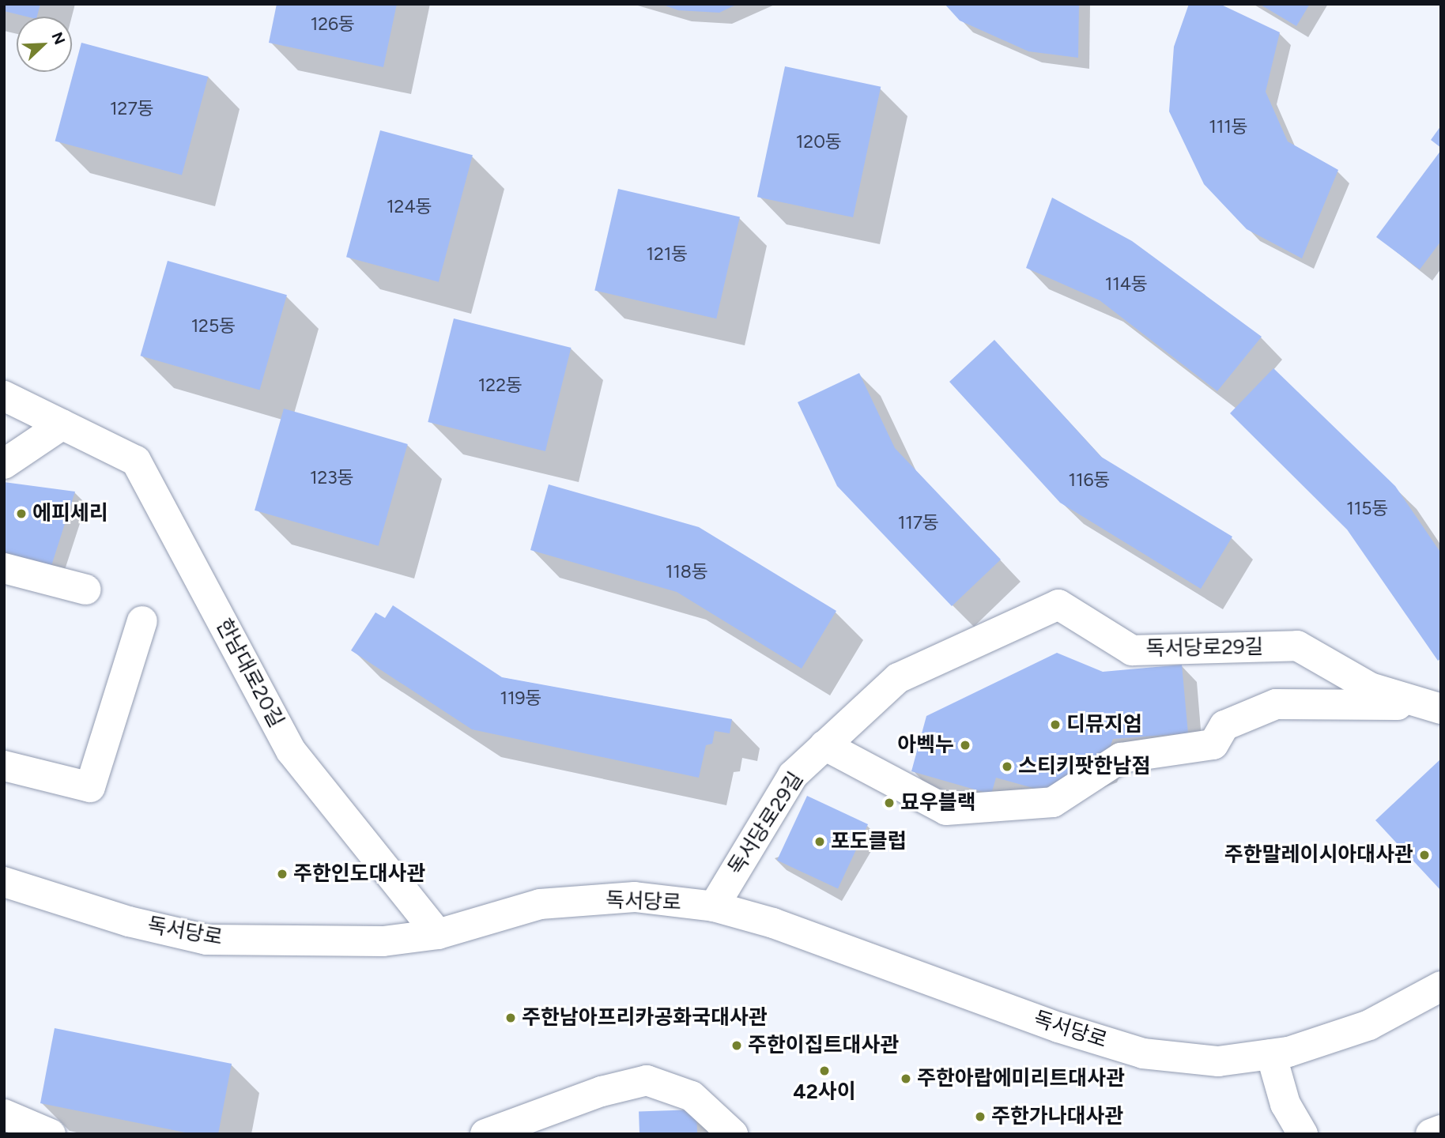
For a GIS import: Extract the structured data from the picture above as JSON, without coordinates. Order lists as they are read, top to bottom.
{
  "streets": {
    "street": ["독서당로29길", "한남대로20길", "독서당로"]
  },
  "crossings": [
    ["독서당로29길", "독서당로"],
    ["한남대로20길", "독서당로"]
  ],
  "places": [
    "에피세리",
    "디뮤지엄",
    "아벡누",
    "스티키팟한남점",
    "묘우블랙",
    "포도클럽",
    "주한말레이시아대사관",
    "주한인도대사관",
    "주한남아프리카공화국대사관",
    "주한이집트대사관",
    "42사이",
    "주한아랍에미리트대사관",
    "주한가나대사관"
  ],
  "house_numbers": [
    "126동",
    "127동",
    "111동",
    "120동",
    "124동",
    "121동",
    "114동",
    "125동",
    "122동",
    "123동",
    "116동",
    "115동",
    "117동",
    "118동",
    "119동"
  ],
  "north": "top right"
}
